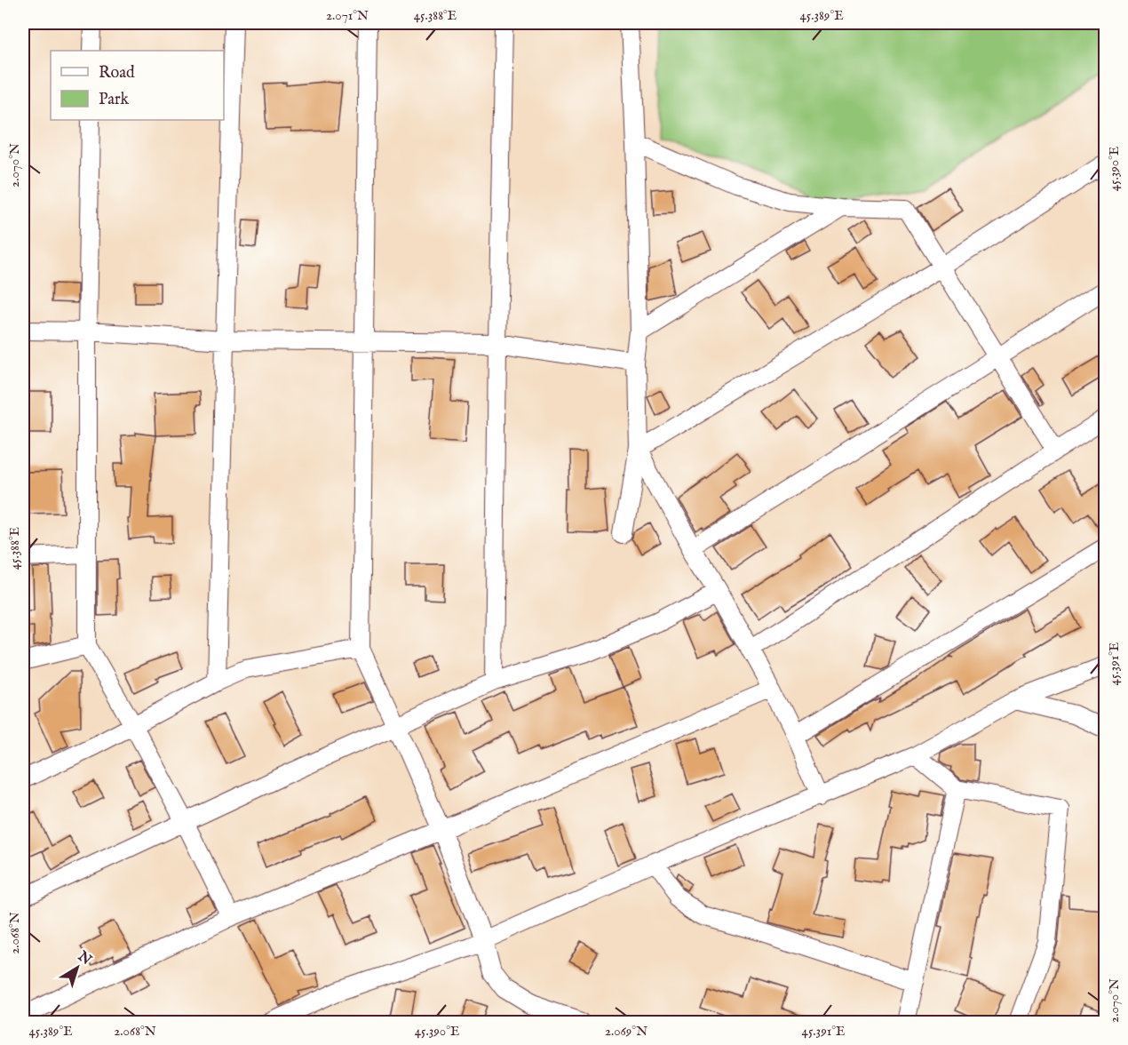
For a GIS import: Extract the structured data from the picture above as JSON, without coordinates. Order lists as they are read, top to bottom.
{
  "legend": ["Road", "Park"],
  "north": "top right",
  "coordinates": [
    "2.071°N",
    "45.388°E",
    "45.389°E",
    "2.070°N",
    "45.390°E",
    "45.391°E",
    "2.068°N",
    "2.069°N"
  ]
}
